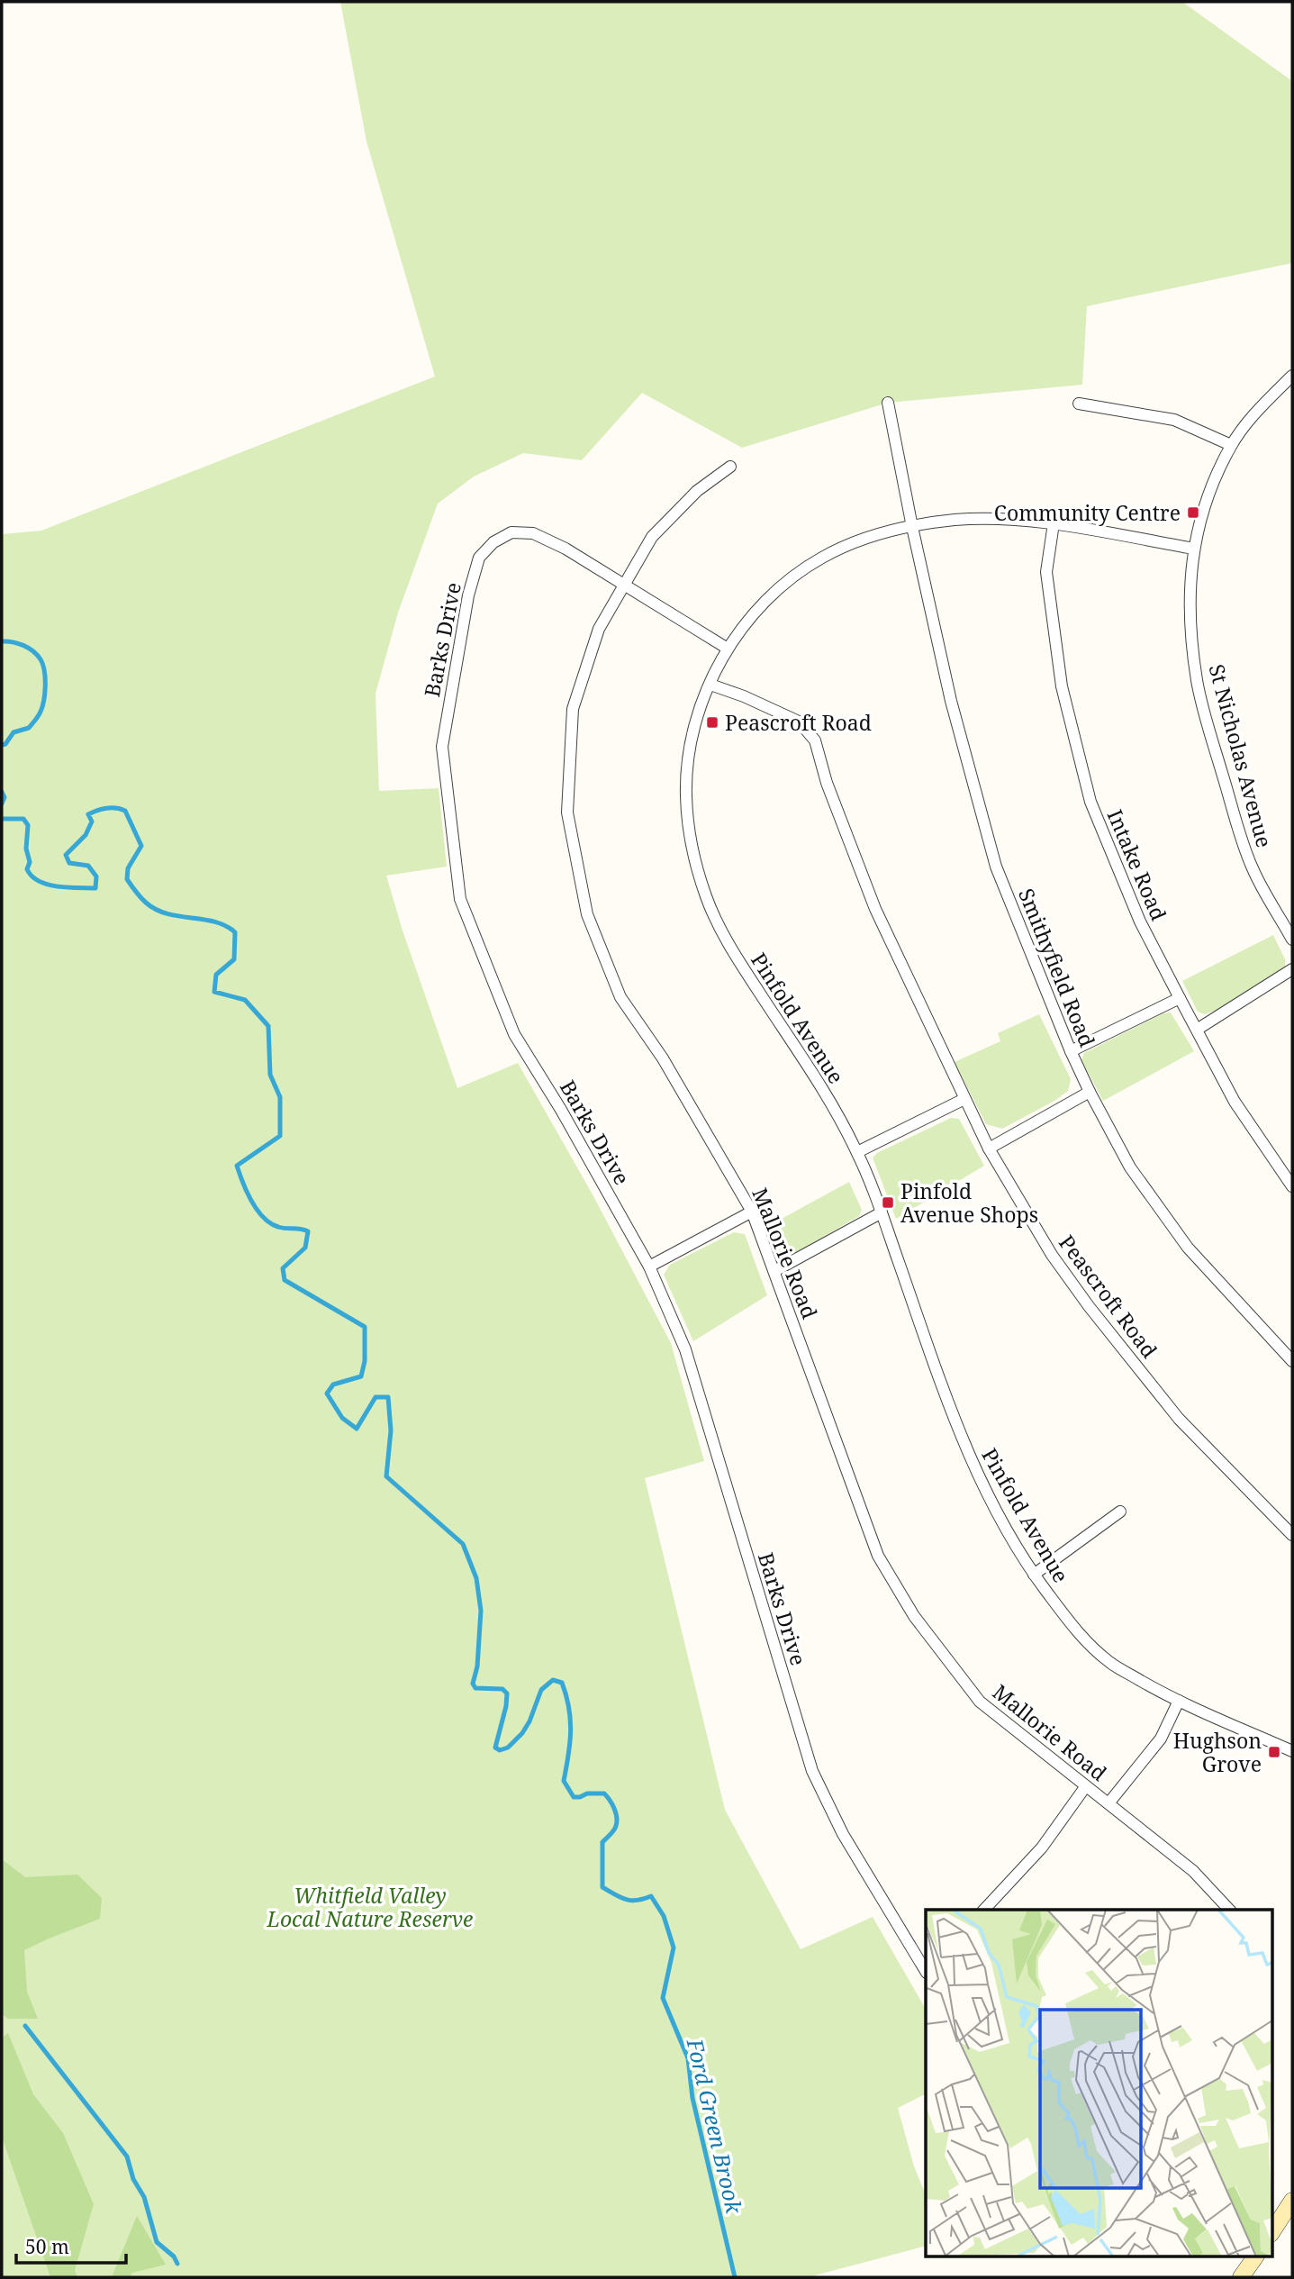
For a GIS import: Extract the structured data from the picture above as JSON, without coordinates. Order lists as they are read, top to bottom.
{
  "streets": {
    "street": [
      "Barks Drive",
      "St Nicholas Avenue",
      "Intake Road",
      "Smithyfield Road",
      "Pinfold Avenue",
      "Mallorie Road",
      "Peascroft Road"
    ]
  },
  "crossings": [
    ["Barks Drive", "Pinfold Avenue"],
    ["Barks Drive", "Mallorie Road"],
    ["St Nicholas Avenue", "Pinfold Avenue"],
    ["Intake Road", "Pinfold Avenue"],
    ["Smithyfield Road", "Pinfold Avenue"],
    ["Pinfold Avenue", "Peascroft Road"]
  ],
  "water": ["Ford Green Brook"],
  "parks": ["Whitfield Valley Local Nature Reserve"],
  "places": {
    "transit": [
      "Community Centre",
      "Peascroft Road",
      "Pinfold Avenue Shops",
      "Hughson Grove"
    ]
  },
  "scale_bar": "50 m"
}
